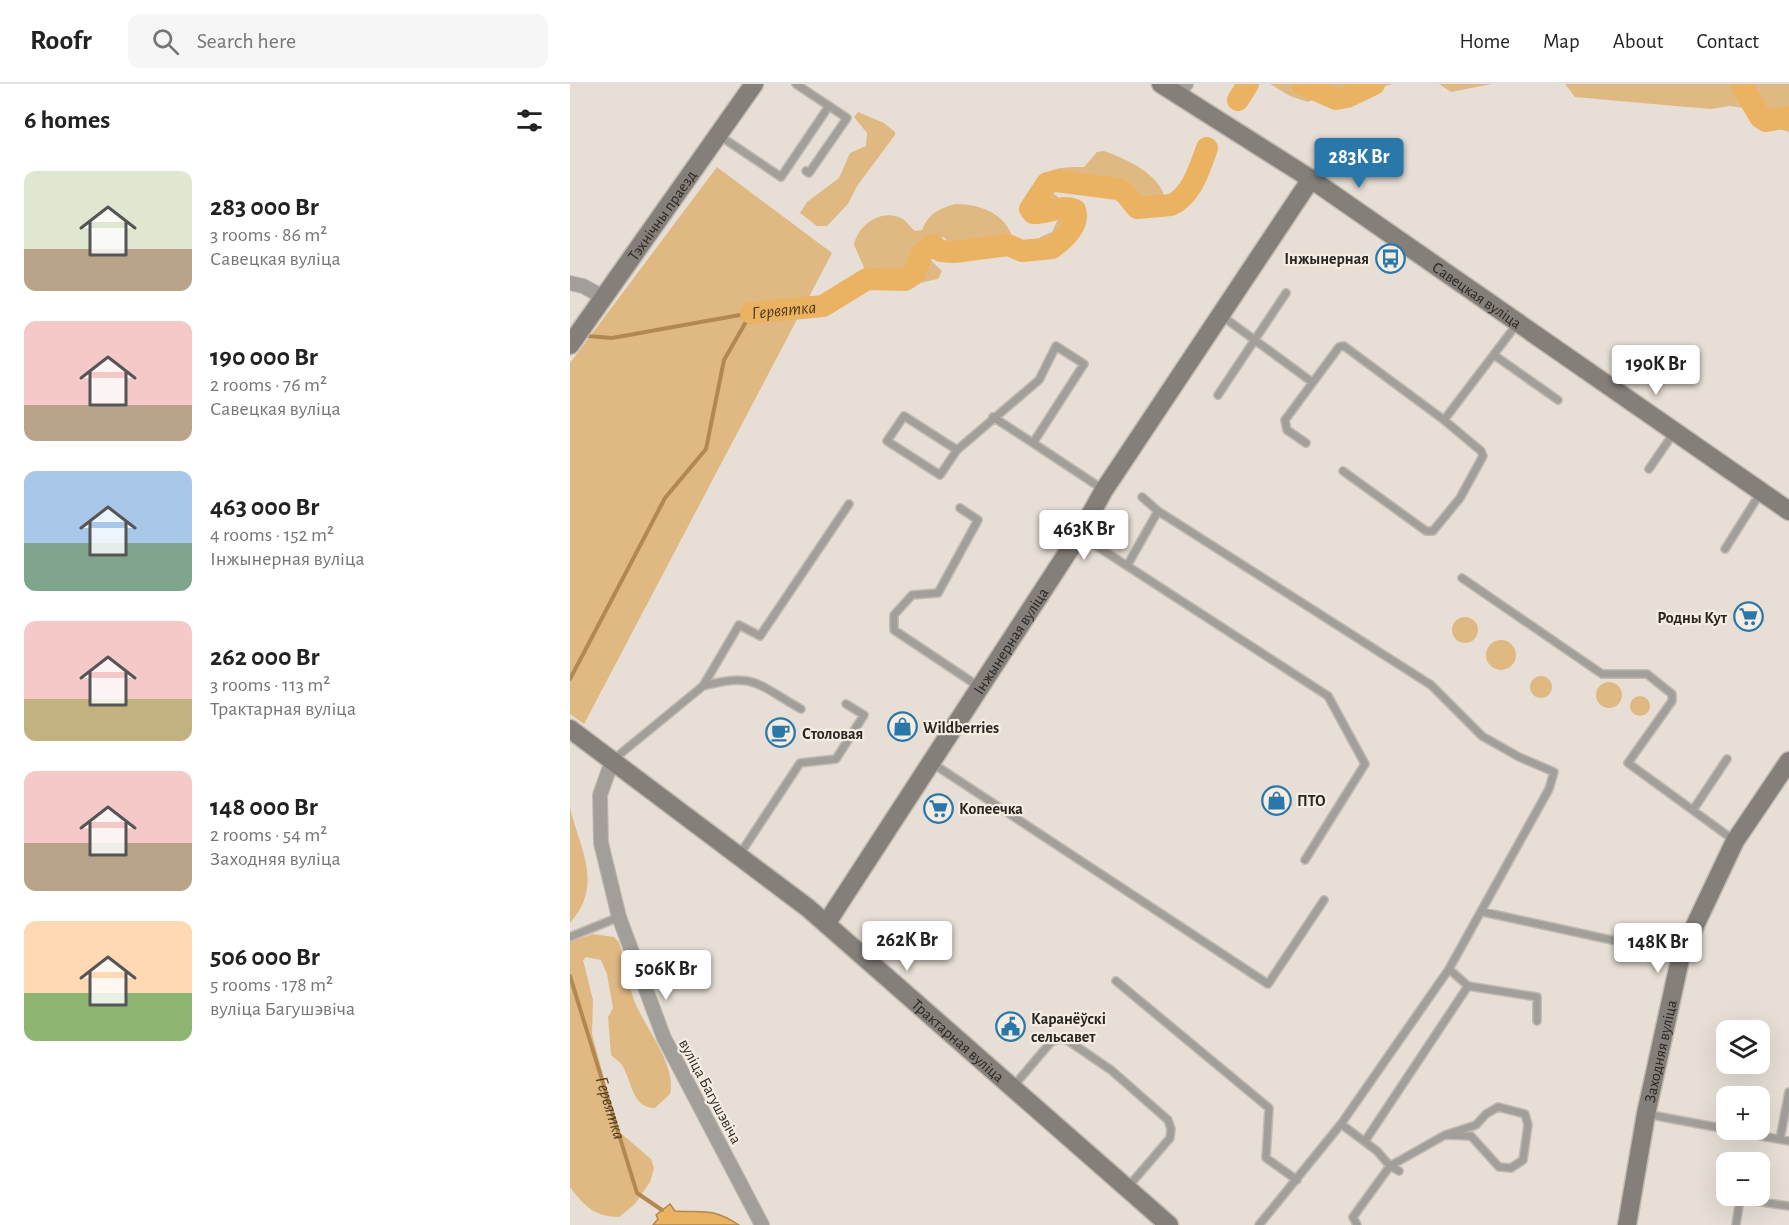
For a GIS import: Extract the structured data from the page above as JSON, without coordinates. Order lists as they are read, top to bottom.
{
  "streets": {
    "street": [
      "Тэхнічны праезд",
      "Савецкая вуліца",
      "Інжынерная вуліца",
      "Трактарная вуліца",
      "Заходняя вуліца",
      "вуліца Багушэвіча"
    ]
  },
  "crossings": [
    ["Савецкая вуліца", "Інжынерная вуліца"],
    ["Інжынерная вуліца", "Трактарная вуліца"],
    ["Трактарная вуліца", "вуліца Багушэвіча"]
  ],
  "water": ["Гервятка"],
  "places": {
    "bus stop": ["Інжынерная"],
    "supermarket": ["Родны Кут", "Копеечка"],
    "shop": ["Wildberries", "ПТО"],
    "cafe": ["Столовая"],
    "public building": ["Каранёўскі сельсавет"]
  },
  "page": {
    "header": "Roofr",
    "search": "Search here",
    "nav": [
      "Home",
      "Map",
      "About",
      "Contact"
    ],
    "heading": "6 homes",
    "price": [
      "283K Br",
      "190K Br",
      "463K Br",
      "262K Br",
      "148K Br",
      "506K Br"
    ],
    "list": [
      {
        "name": "283 000 Br",
        "note": "3 rooms · 86 m² · Савецкая вуліца"
      },
      {
        "name": "190 000 Br",
        "note": "2 rooms · 76 m² · Савецкая вуліца"
      },
      {
        "name": "463 000 Br",
        "note": "4 rooms · 152 m² · Інжынерная вуліца"
      },
      {
        "name": "262 000 Br",
        "note": "3 rooms · 113 m² · Трактарная вуліца"
      },
      {
        "name": "148 000 Br",
        "note": "2 rooms · 54 m² · Заходняя вуліца"
      },
      {
        "name": "506 000 Br",
        "note": "5 rooms · 178 m² · вуліца Багушэвіча"
      }
    ],
    "map_buttons": ["+", "−"]
  }
}
